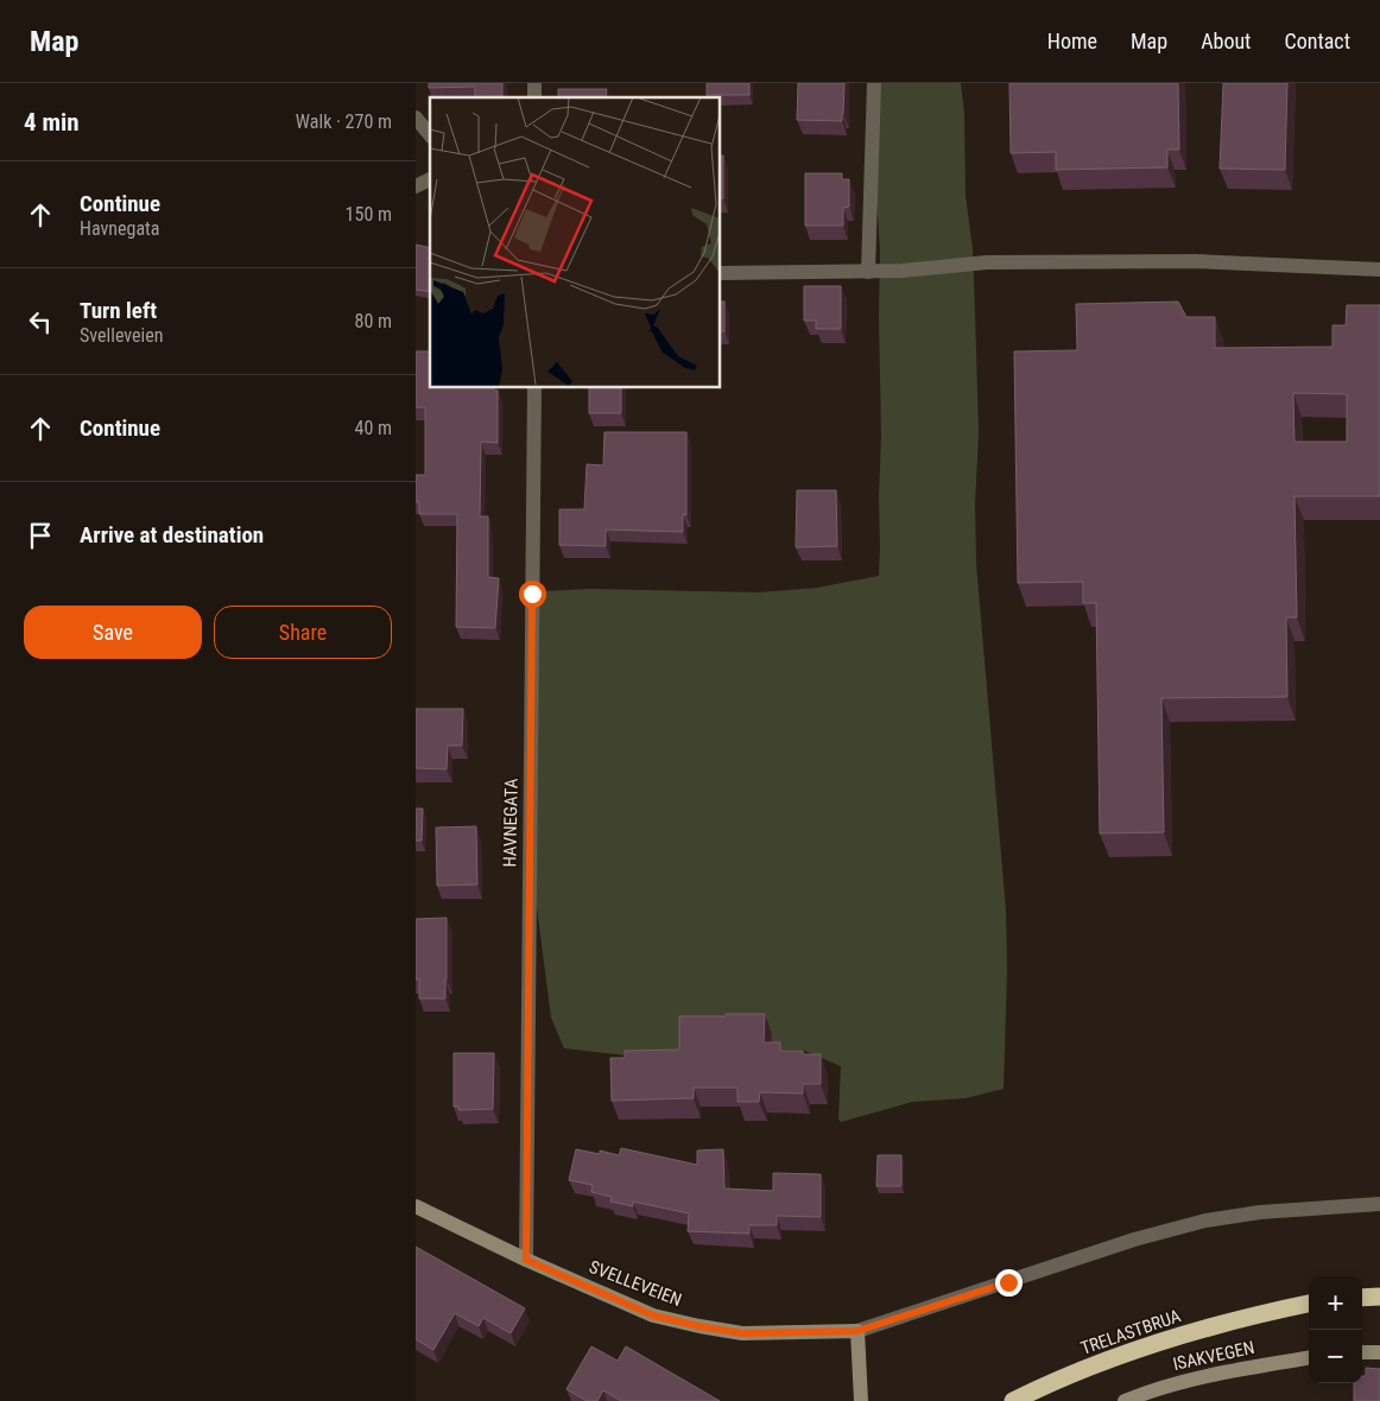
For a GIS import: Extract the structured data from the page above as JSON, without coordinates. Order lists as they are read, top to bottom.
{
  "streets": {
    "highway": ["TRELASTBRUA"],
    "street": ["HAVNEGATA", "SVELLEVEIEN", "ISAKVEGEN"]
  },
  "crossings": [
    ["HAVNEGATA", "SVELLEVEIEN"]
  ],
  "page": {
    "header": "Map",
    "nav": [
      "Home",
      "Map",
      "About",
      "Contact"
    ],
    "heading": ["4 min", "Walk · 270 m"],
    "list": [
      ["Continue", "Havnegata", "150 m"],
      ["Turn left", "Svelleveien", "80 m"],
      ["Continue", "40 m"],
      "Arrive at destination"
    ],
    "buttons": ["Save", "Share"],
    "map_buttons": ["+", "−"]
  }
}
